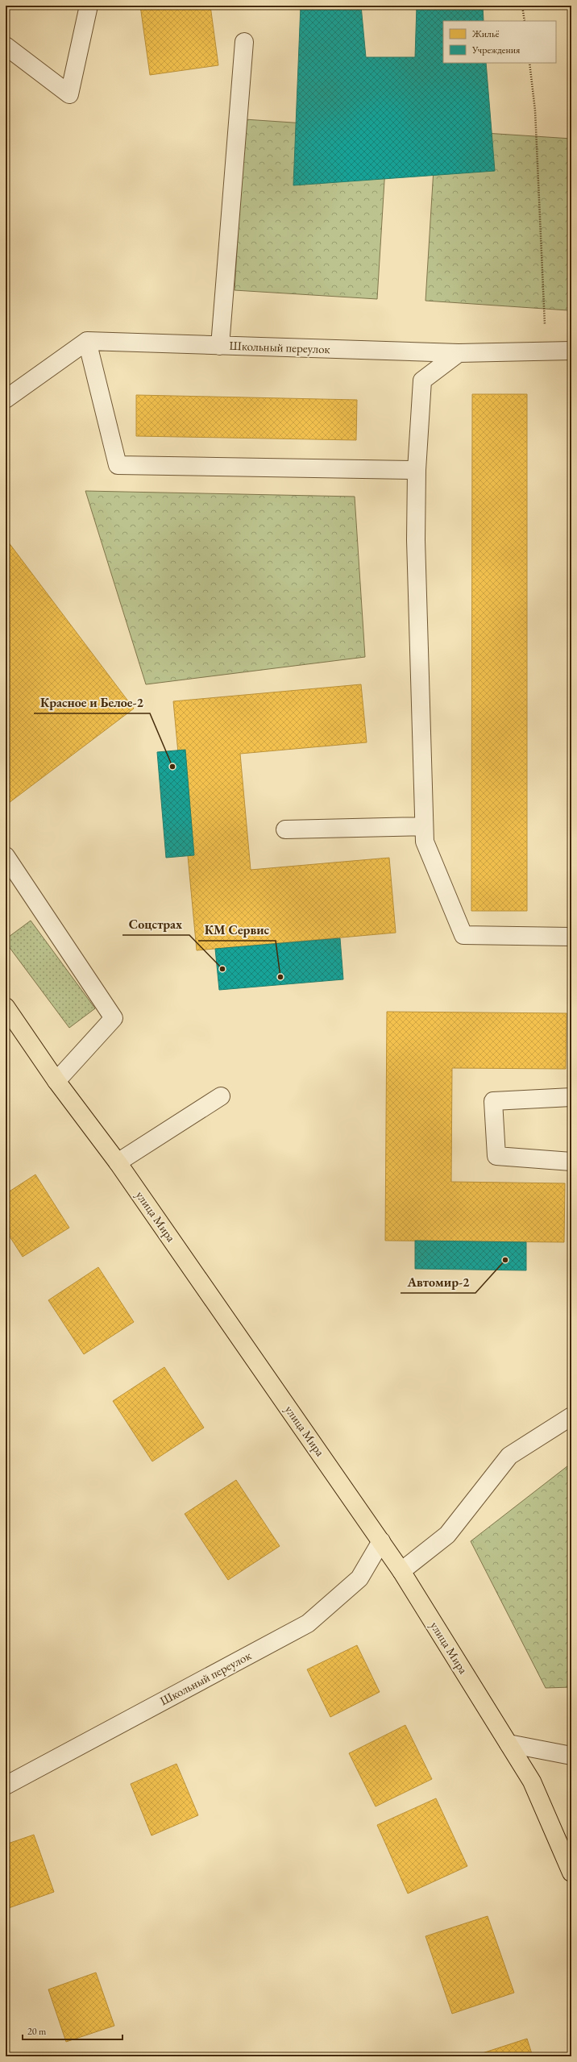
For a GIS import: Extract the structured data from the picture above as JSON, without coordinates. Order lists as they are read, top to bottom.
{
  "streets": {
    "main road": ["улица Мира"],
    "street": ["Школьный переулок"]
  },
  "crossings": [
    ["Школьный переулок", "улица Мира"]
  ],
  "places": [
    "Красное и Белое-2",
    "Соцстрах",
    "КМ Сервис",
    "Автомир-2"
  ],
  "legend": ["Жильё", "Учреждения"],
  "scale_bar": "20 m"
}
